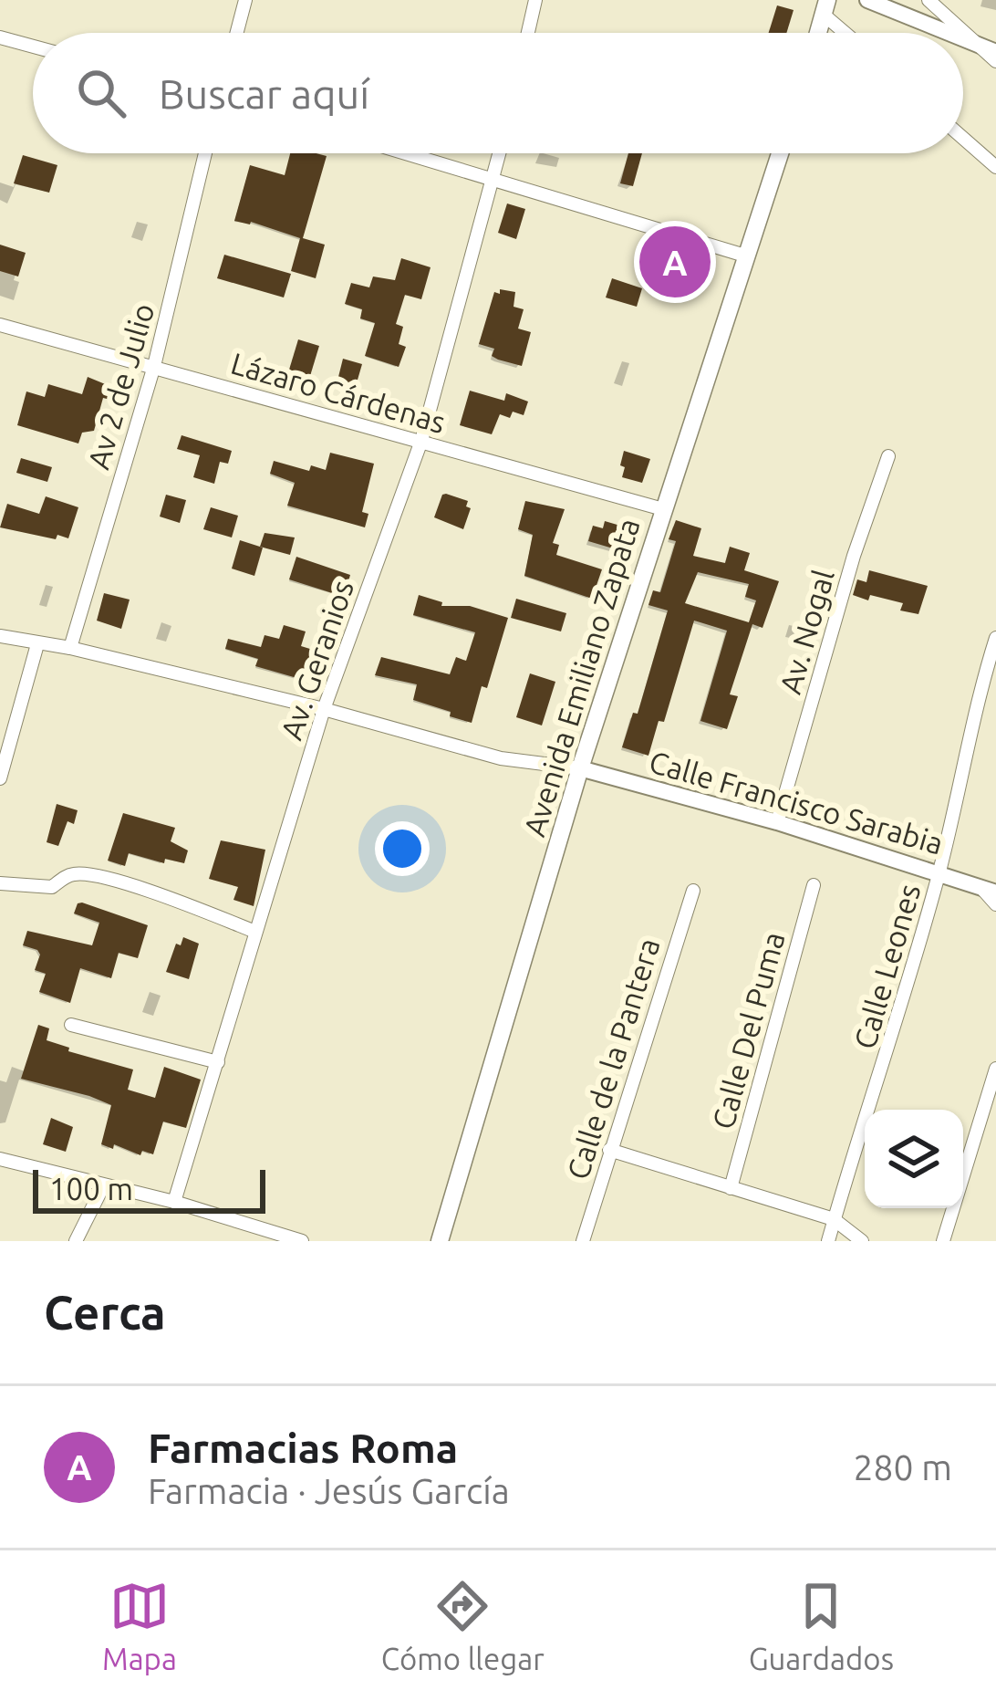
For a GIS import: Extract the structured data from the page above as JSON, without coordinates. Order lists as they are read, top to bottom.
{
  "streets": {
    "main road": ["Avenida Emiliano Zapata"],
    "street": [
      "Av 2 de Julio",
      "Lázaro Cárdenas",
      "Av. Nogal",
      "Av. Geranios",
      "Calle Francisco Sarabia",
      "Calle Leones",
      "Calle Del Puma",
      "Calle de la Pantera"
    ]
  },
  "crossings": [
    ["Av 2 de Julio", "Lázaro Cárdenas"],
    ["Lázaro Cárdenas", "Av. Geranios"],
    ["Lázaro Cárdenas", "Avenida Emiliano Zapata"],
    ["Av. Nogal", "Calle Francisco Sarabia"],
    ["Avenida Emiliano Zapata", "Calle Francisco Sarabia"],
    ["Calle Francisco Sarabia", "Calle Leones"]
  ],
  "scale_bar": "100 m",
  "page": {
    "search": "Buscar aquí",
    "pins": "A",
    "scale": "100 m",
    "heading": "Cerca",
    "list": [
      {
        "mark": "A",
        "name": "Farmacias Roma",
        "note": "Farmacia · Jesús García",
        "value": "280 m"
      }
    ],
    "nav": ["Mapa", "Cómo llegar", "Guardados"]
  }
}
